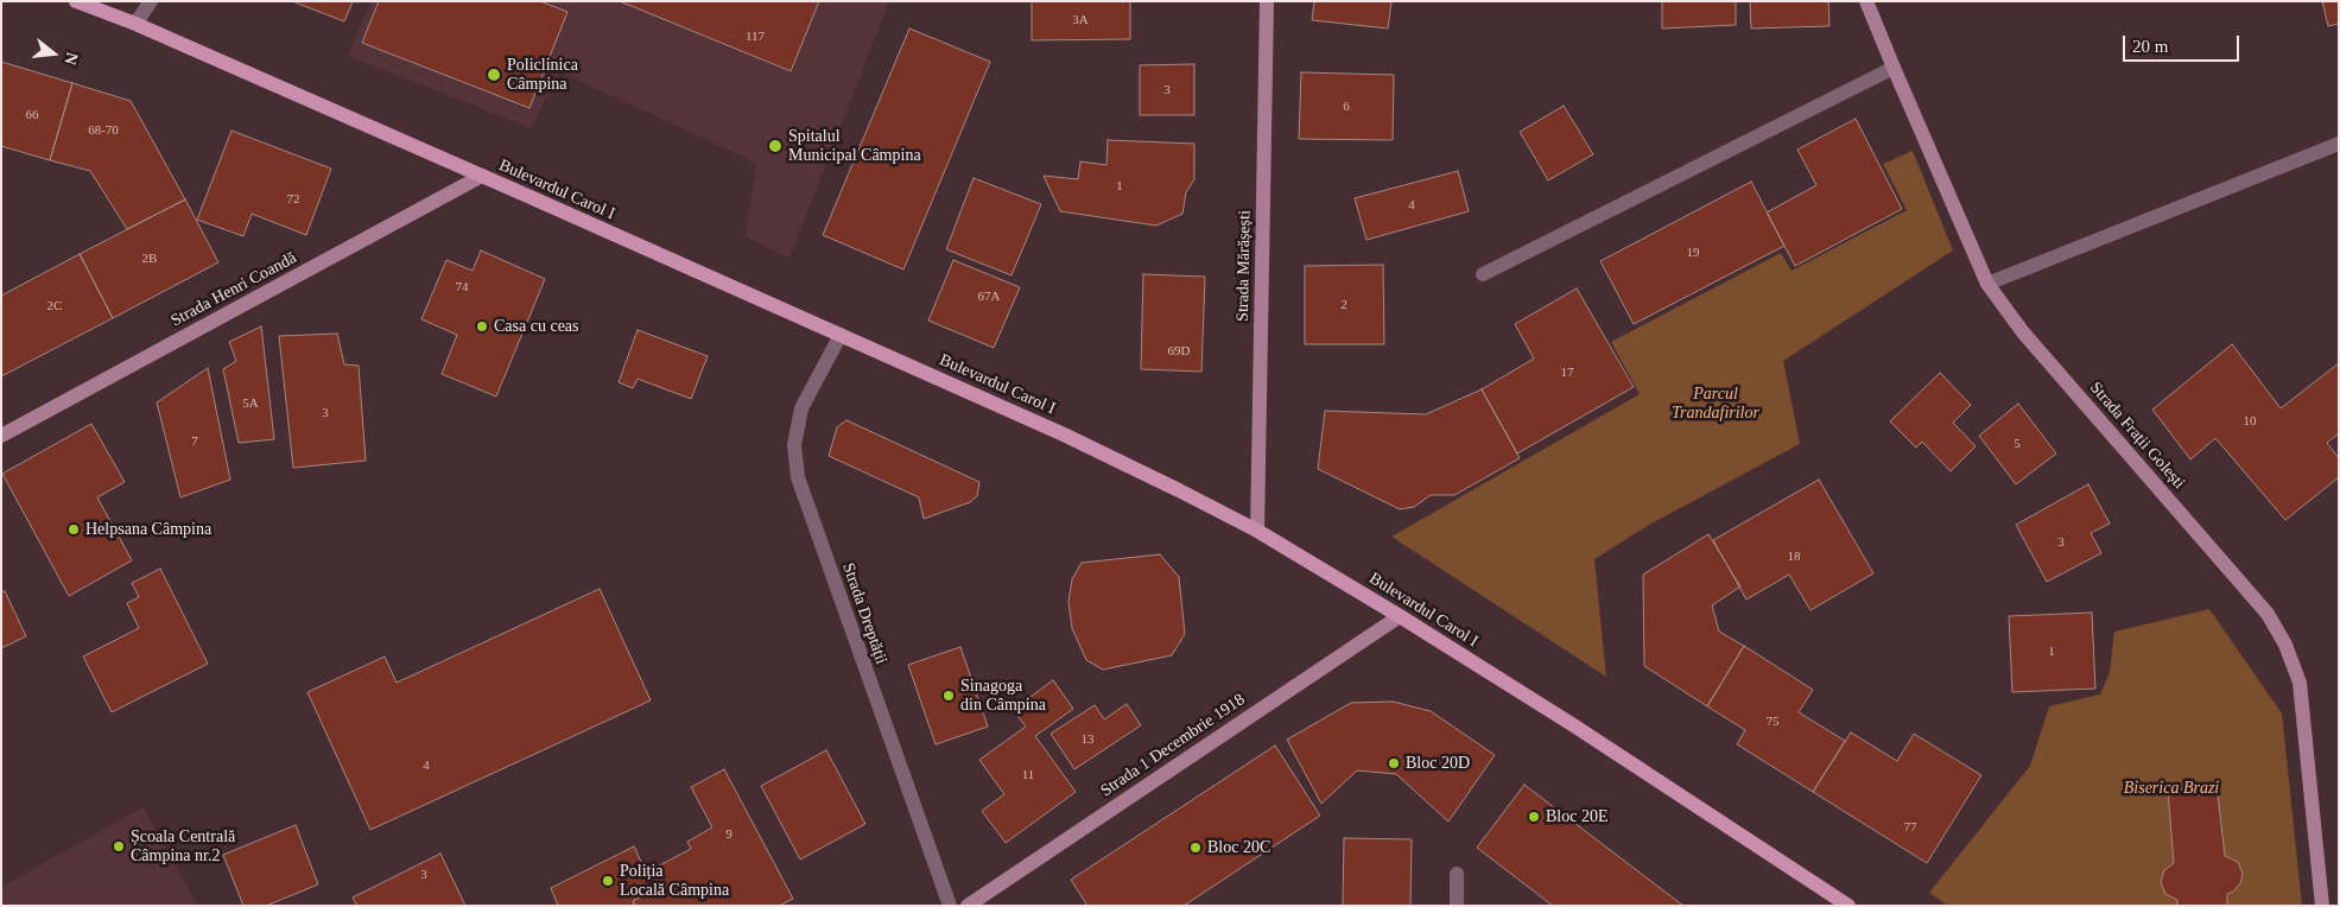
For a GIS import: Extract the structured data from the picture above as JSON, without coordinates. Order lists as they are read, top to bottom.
{
  "streets": {
    "main road": ["Bulevardul Carol I"],
    "street": [
      "Strada Mărășești",
      "Strada Henri Coandă",
      "Strada Frații Golești",
      "Strada Dreptății",
      "Strada 1 Decembrie 1918"
    ]
  },
  "crossings": [
    ["Bulevardul Carol I", "Strada Mărășești"],
    ["Bulevardul Carol I", "Strada Henri Coandă"],
    ["Bulevardul Carol I", "Strada Dreptății"],
    ["Bulevardul Carol I", "Strada 1 Decembrie 1918"]
  ],
  "parks": ["Parcul Trandafirilor", "Biserica Brazi"],
  "places": [
    "Policlinica Câmpina",
    "Spitalul Municipal Câmpina",
    "Casa cu ceas",
    "Helpsana Câmpina",
    "Sinagoga din Câmpina",
    "Bloc 20D",
    "Bloc 20E",
    "Școala Centrală Câmpina nr.2",
    "Bloc 20C",
    "Poliția Locală Câmpina"
  ],
  "house_numbers": [
    "3A",
    "117",
    "3",
    "6",
    "66",
    "68-70",
    "1",
    "72",
    "4",
    "19",
    "2B",
    "74",
    "67A",
    "2",
    "2C",
    "69D",
    "17",
    "5A",
    "3",
    "10",
    "7",
    "5",
    "3",
    "18",
    "1",
    "75",
    "13",
    "4",
    "11",
    "77",
    "9",
    "3"
  ],
  "scale_bar": "20 m",
  "north": "right"
}
